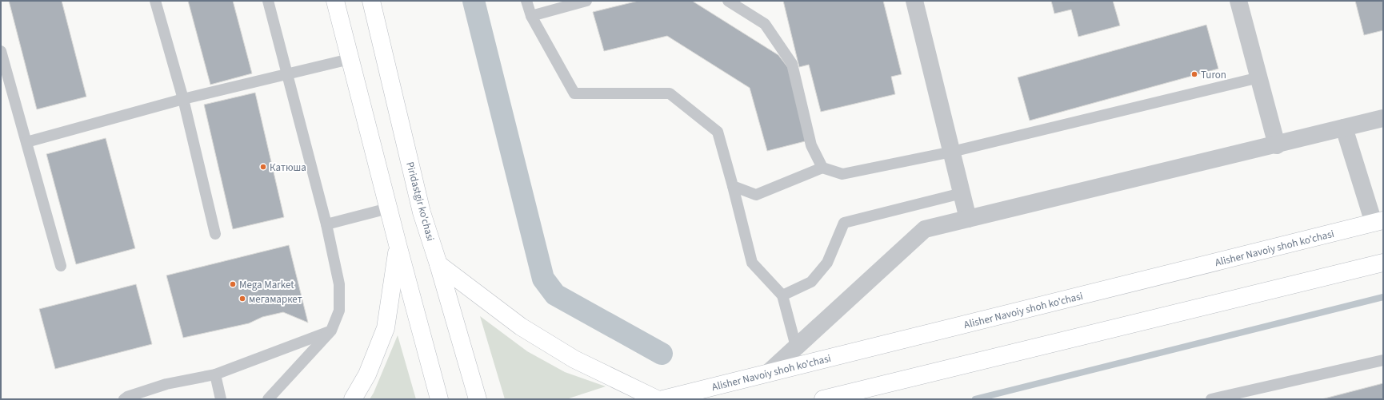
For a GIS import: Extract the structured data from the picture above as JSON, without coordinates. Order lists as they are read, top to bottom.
{
  "streets": {
    "main road": ["Piridastgir ko'chasi", "Alisher Navoiy shoh ko'chasi"]
  },
  "places": [
    "Turon",
    "Катюша",
    "Mega Market",
    "мегамаркет"
  ]
}
